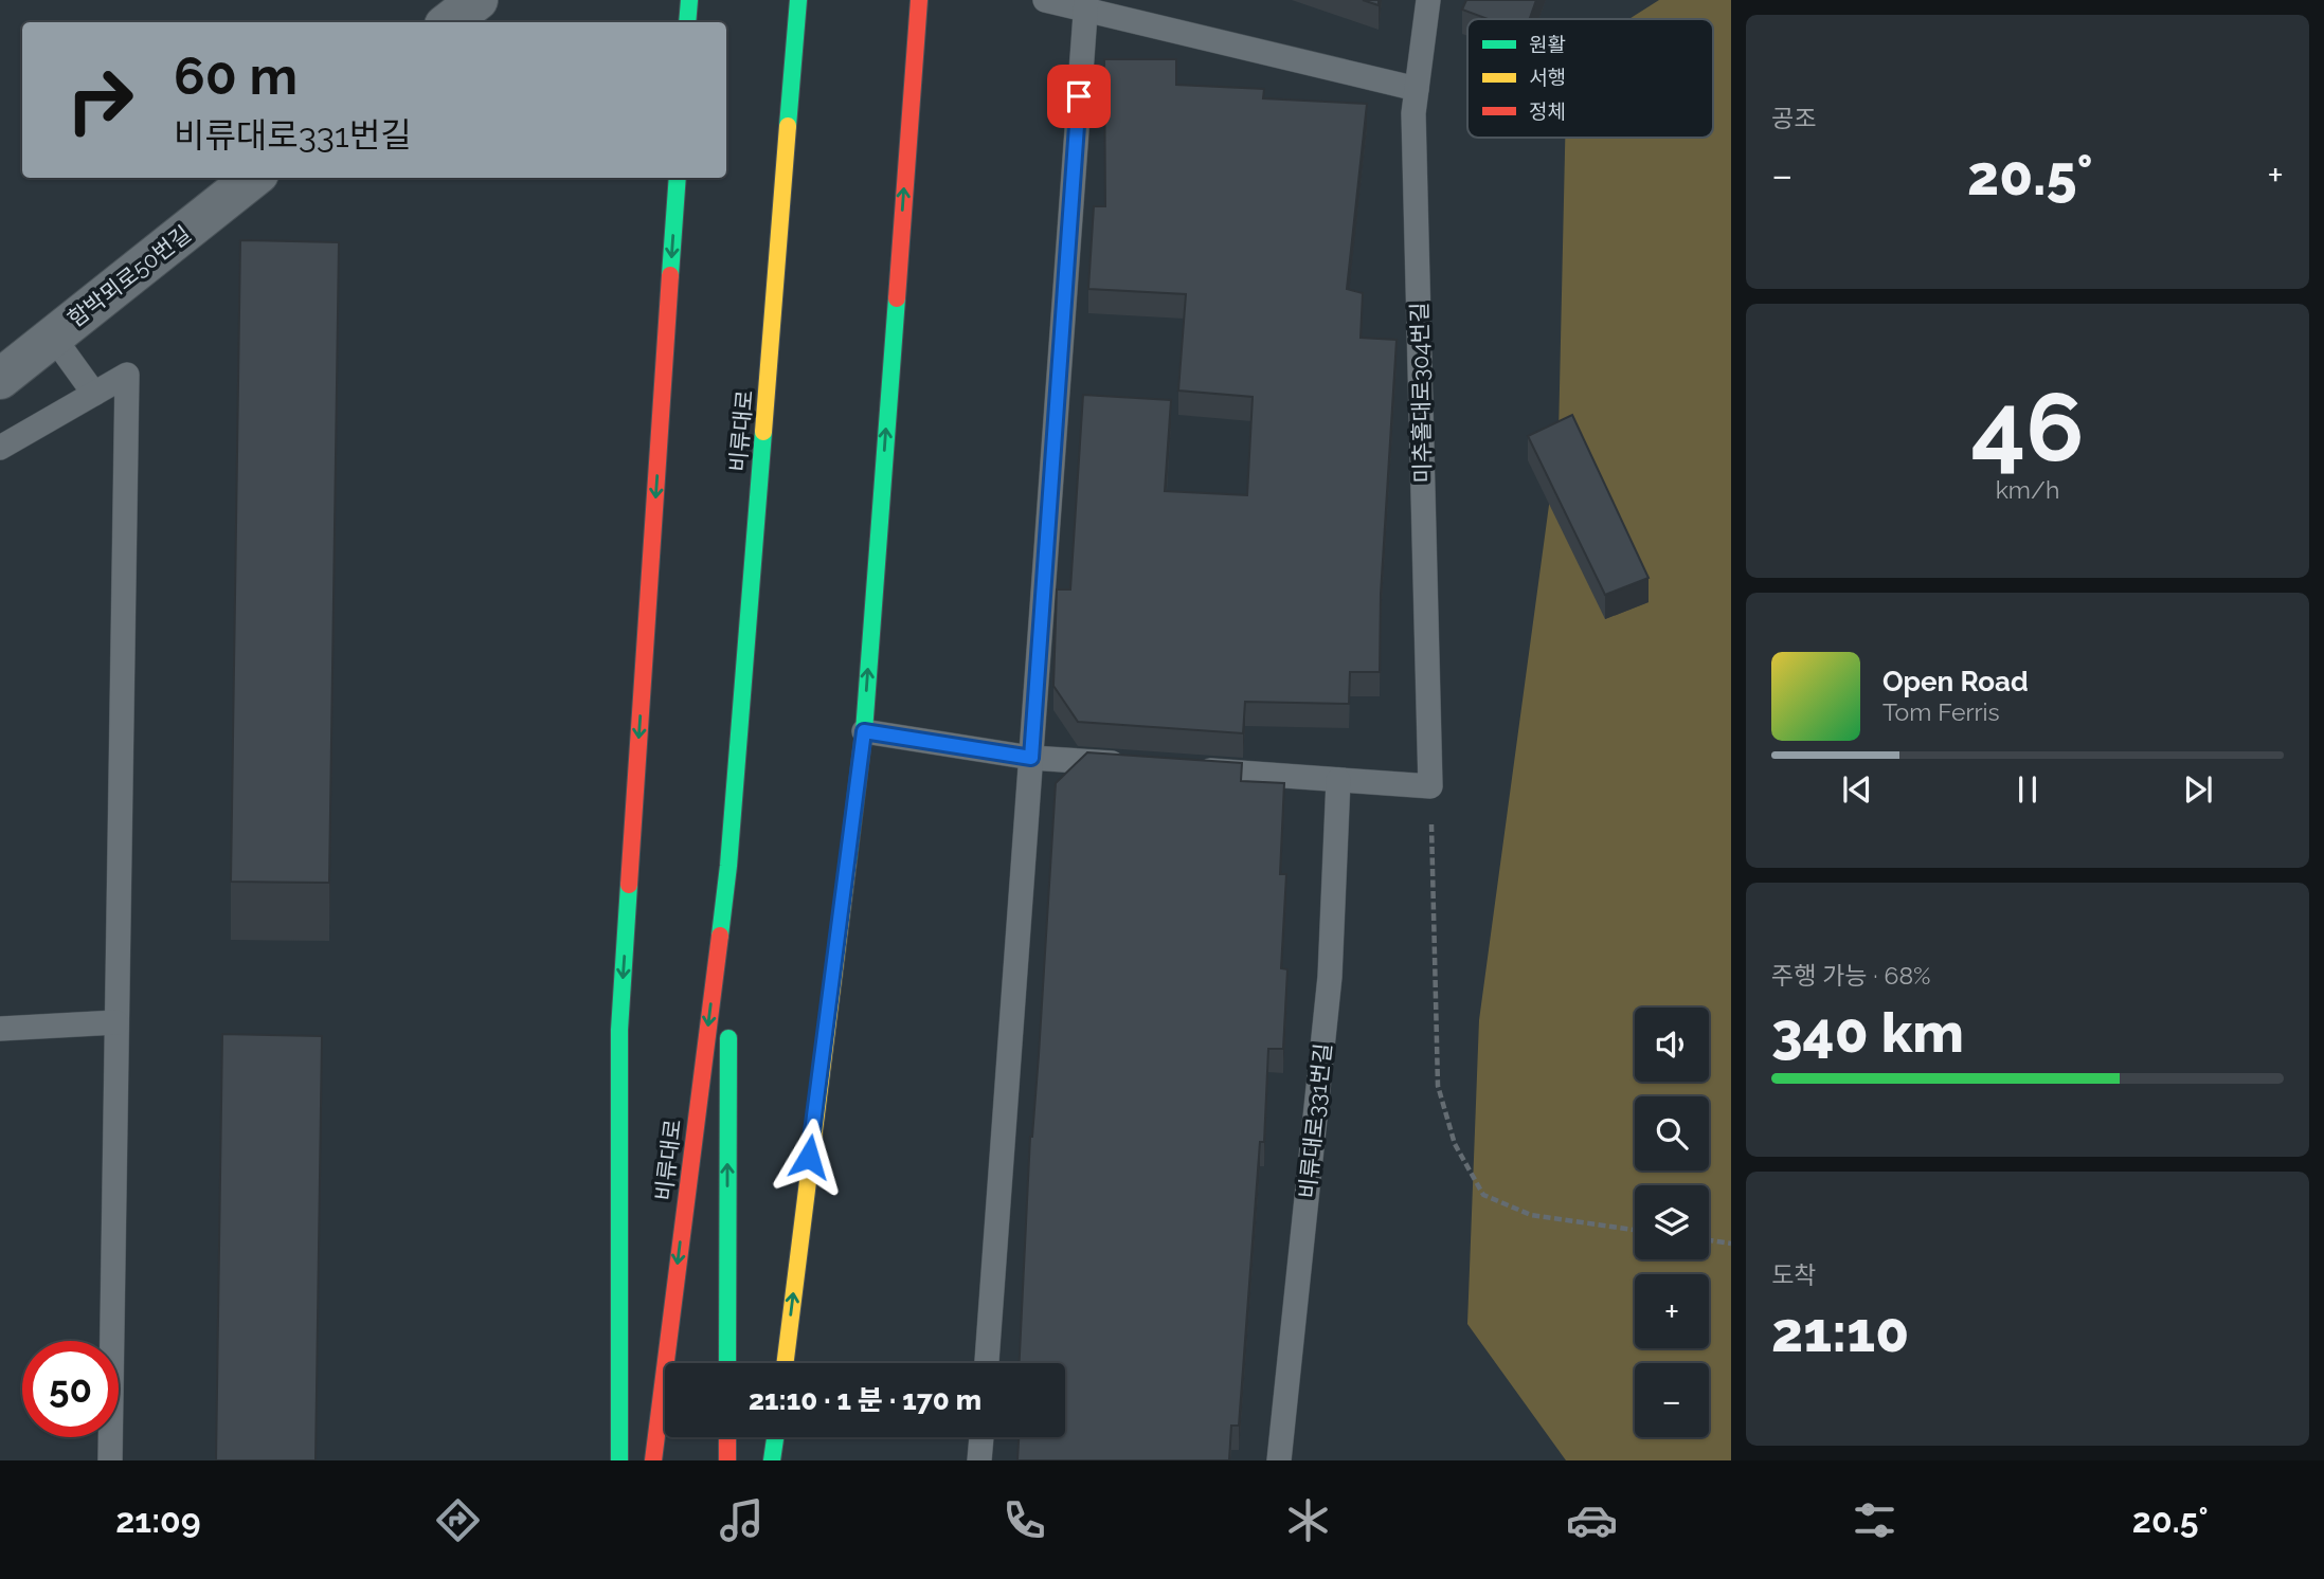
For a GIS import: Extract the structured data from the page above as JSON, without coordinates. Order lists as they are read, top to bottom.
{
  "streets": {
    "main road": ["비류대로"],
    "street": ["함박뫼로50번길"],
    "lane": ["미추홀대로304번길", "비류대로331번길"]
  },
  "legend": ["원활", "서행", "정체"],
  "page": {
    "tile": [
      "공조",
      ["46", "km/h"],
      ["주행 가능 · 68%", "340 km"],
      ["도착", "21:10"]
    ],
    "turn": ["60 m", "비류대로331번길"],
    "heat": ["−", "20.5°", "+"],
    "song": ["Open Road", "Tom Ferris"],
    "map_buttons": ["+", "−"],
    "limit": "50",
    "trip": "21:10 · 1 분 · 170 m",
    "tabs": ["21:09", "20.5°"]
  }
}
